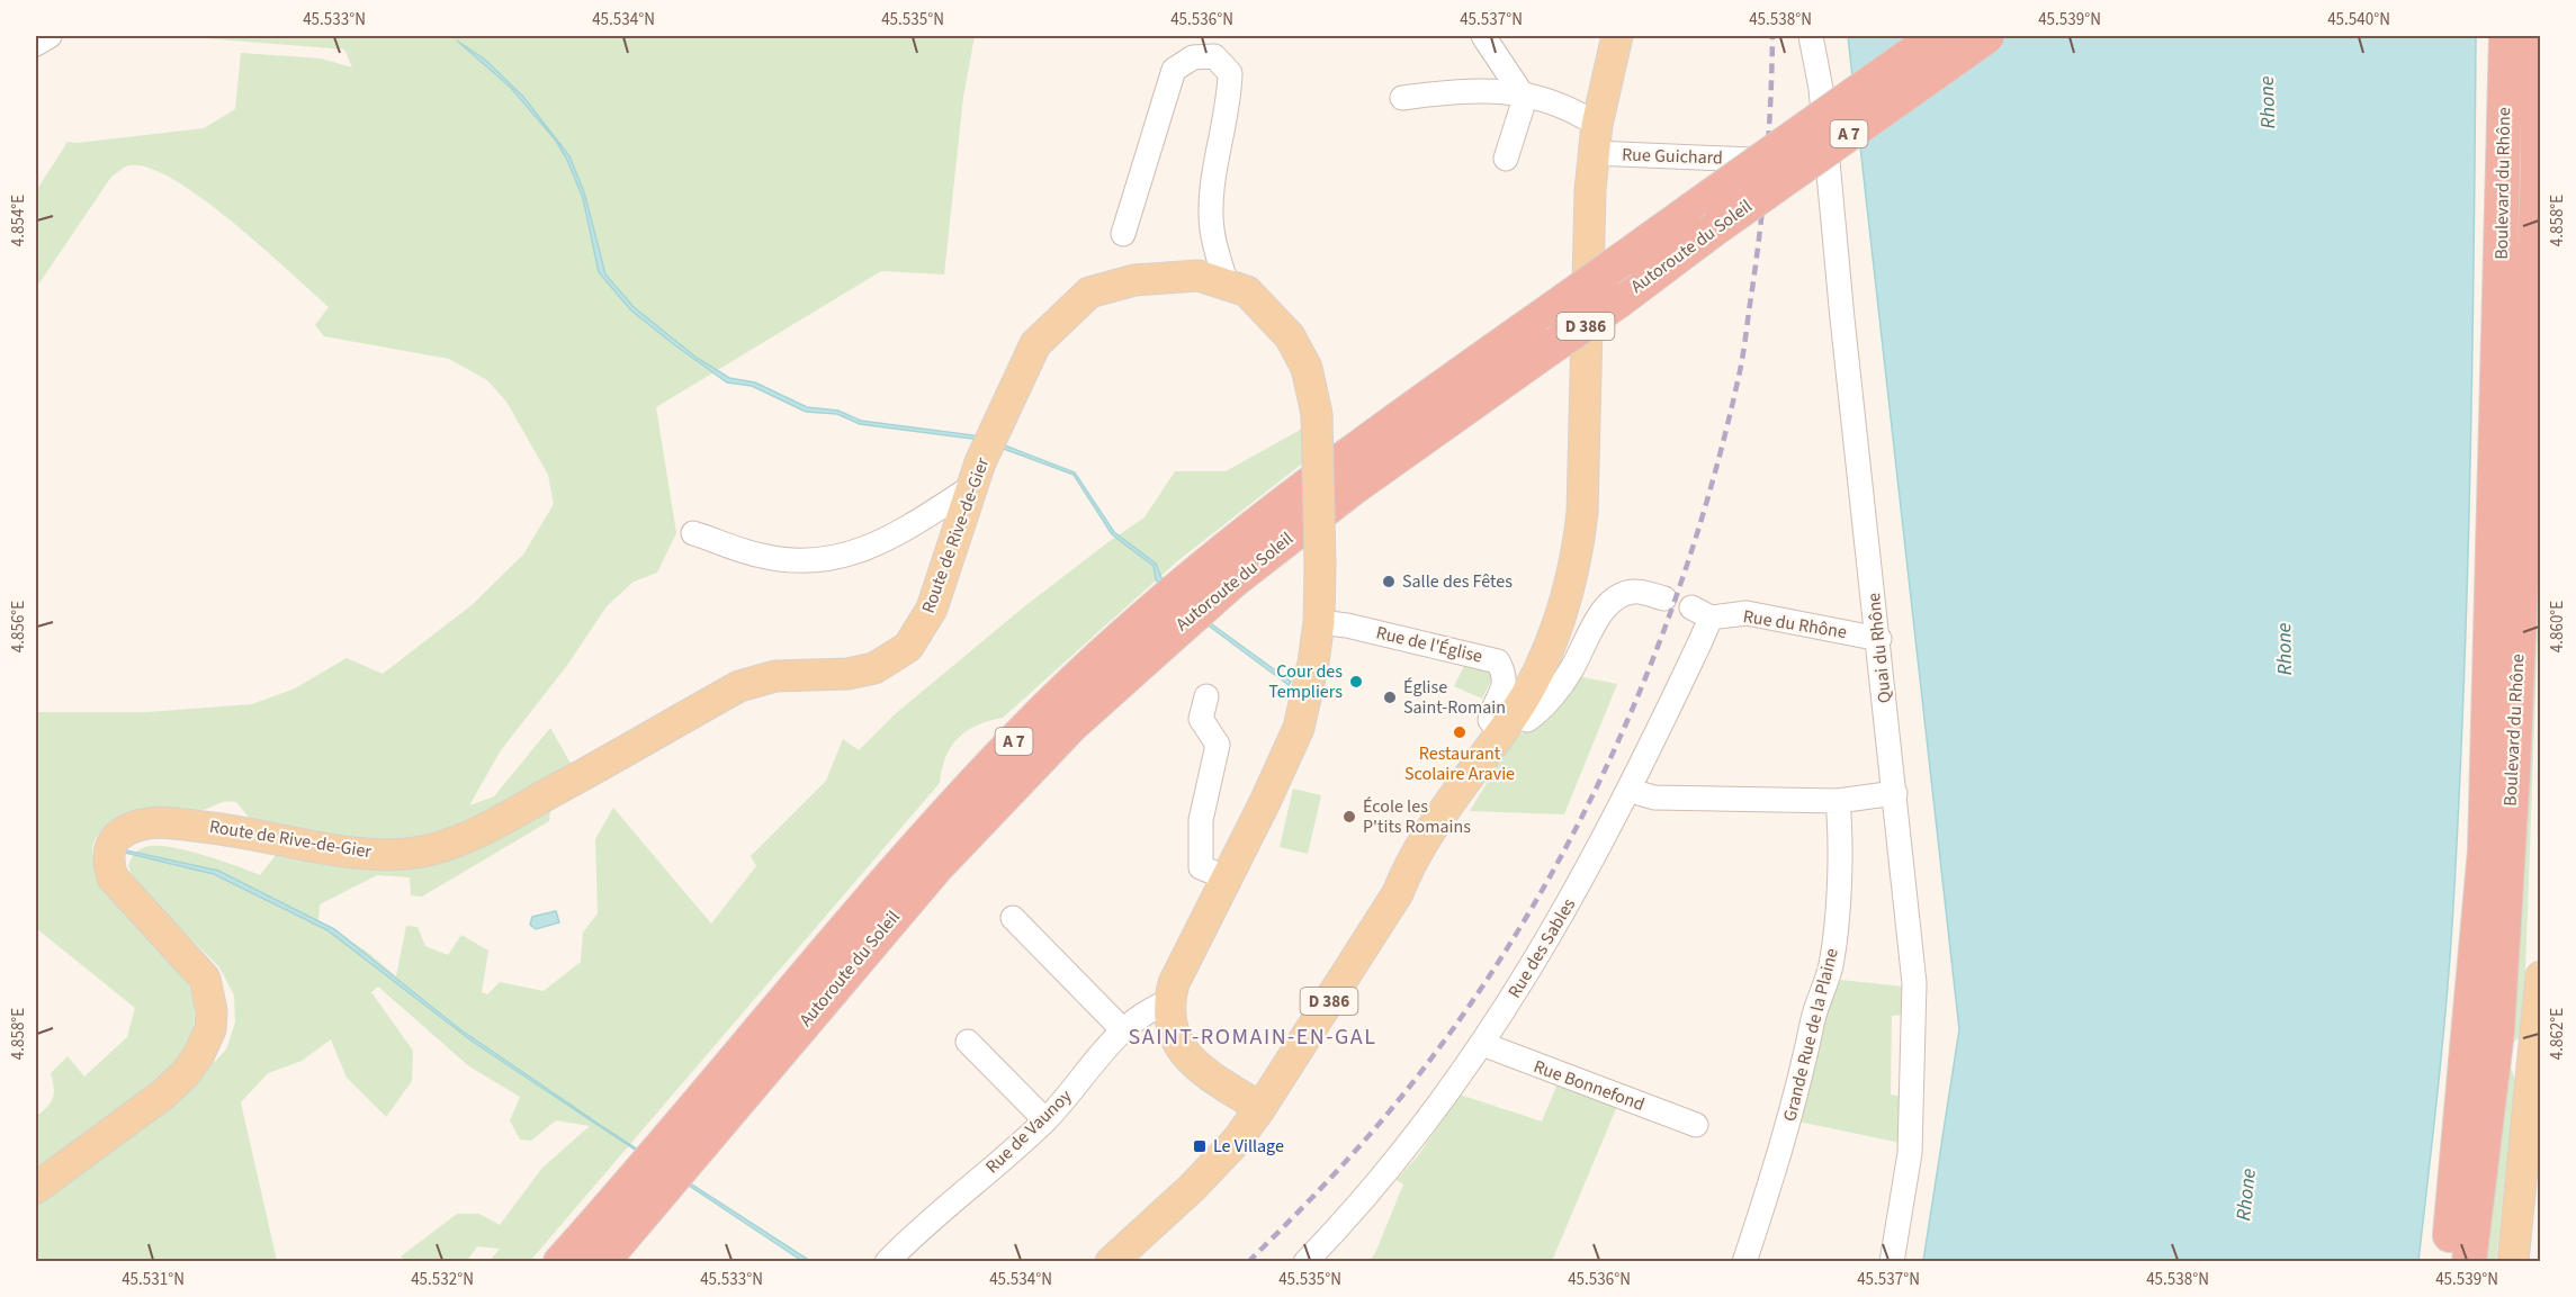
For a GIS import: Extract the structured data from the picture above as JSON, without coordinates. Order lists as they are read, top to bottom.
{
  "streets": {
    "highway": ["A 7", "Boulevard du Rhône", "Autoroute du Soleil"],
    "main road": ["D 386", "Route de Rive-de-Gier"],
    "street": [
      "Rue Guichard",
      "Rue du Rhône",
      "Rue de l'Église",
      "Quai du Rhône",
      "Rue des Sables",
      "Grande Rue de la Plaine",
      "Rue Bonnefond",
      "Rue de Vaunoy"
    ]
  },
  "crossings": [
    ["Rue Guichard", "D 386"],
    ["D 386", "Rue de l'Église"],
    ["Route de Rive-de-Gier", "Rue de l'Église"],
    ["Route de Rive-de-Gier", "Rue de Vaunoy"],
    ["Rue du Rhône", "Quai du Rhône"],
    ["Rue du Rhône", "Rue des Sables"],
    ["Rue des Sables", "Rue Bonnefond"]
  ],
  "districts": ["SAINT-ROMAIN-EN-GAL"],
  "water": ["Rhone"],
  "places": {
    "other": [
      "Salle des Fêtes",
      "Cour des Templiers",
      "Église Saint-Romain",
      "Restaurant Scolaire Aravie",
      "École les P'tits Romains"
    ],
    "transit": ["Le Village"]
  },
  "coordinates": [
    "45.533°N",
    "45.534°N",
    "45.535°N",
    "45.536°N",
    "45.537°N",
    "45.538°N",
    "45.539°N",
    "45.540°N",
    "4.854°E",
    "4.858°E",
    "4.856°E",
    "4.860°E",
    "4.862°E",
    "45.531°N",
    "45.532°N"
  ]
}
